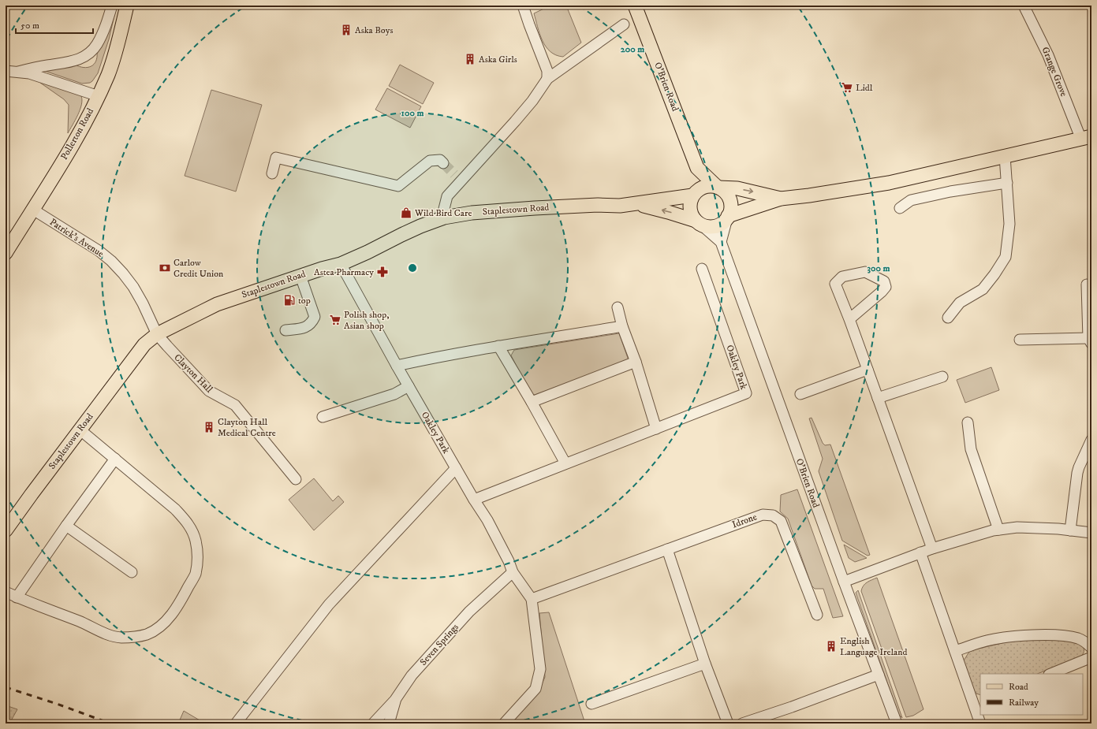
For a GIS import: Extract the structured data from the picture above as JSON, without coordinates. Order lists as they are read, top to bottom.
{
  "streets": {
    "main road": ["O'Brien Road", "Pollerton Road", "Staplestown Road"],
    "street": [
      "Grange Grove",
      "Patrick's Avenue",
      "Oakley Park",
      "Clayton Hall",
      "Idrone",
      "Seven Springs"
    ]
  },
  "crossings": [
    ["O'Brien Road", "Staplestown Road"],
    ["Pollerton Road", "Patrick's Avenue"],
    ["Staplestown Road", "Patrick's Avenue"],
    ["Staplestown Road", "Oakley Park"],
    ["Staplestown Road", "Clayton Hall"],
    ["Patrick's Avenue", "Clayton Hall"],
    ["Oakley Park", "Seven Springs"]
  ],
  "places": {
    "building": [
      "Aska Boys",
      "Aska Girls",
      "Clayton Hall Medical Centre",
      "English Language Ireland"
    ],
    "supermarket": ["Lidl", "Polish shop, Asian shop"],
    "shop": ["Wild Bird Care"],
    "bank": ["Carlow Credit Union"],
    "pharmacy": ["Astea Pharmacy"],
    "fuel station": ["top"]
  },
  "legend": ["Road", "Railway"],
  "scale_bar": "50 m",
  "rings": ["200 m", "100 m", "300 m"]
}
